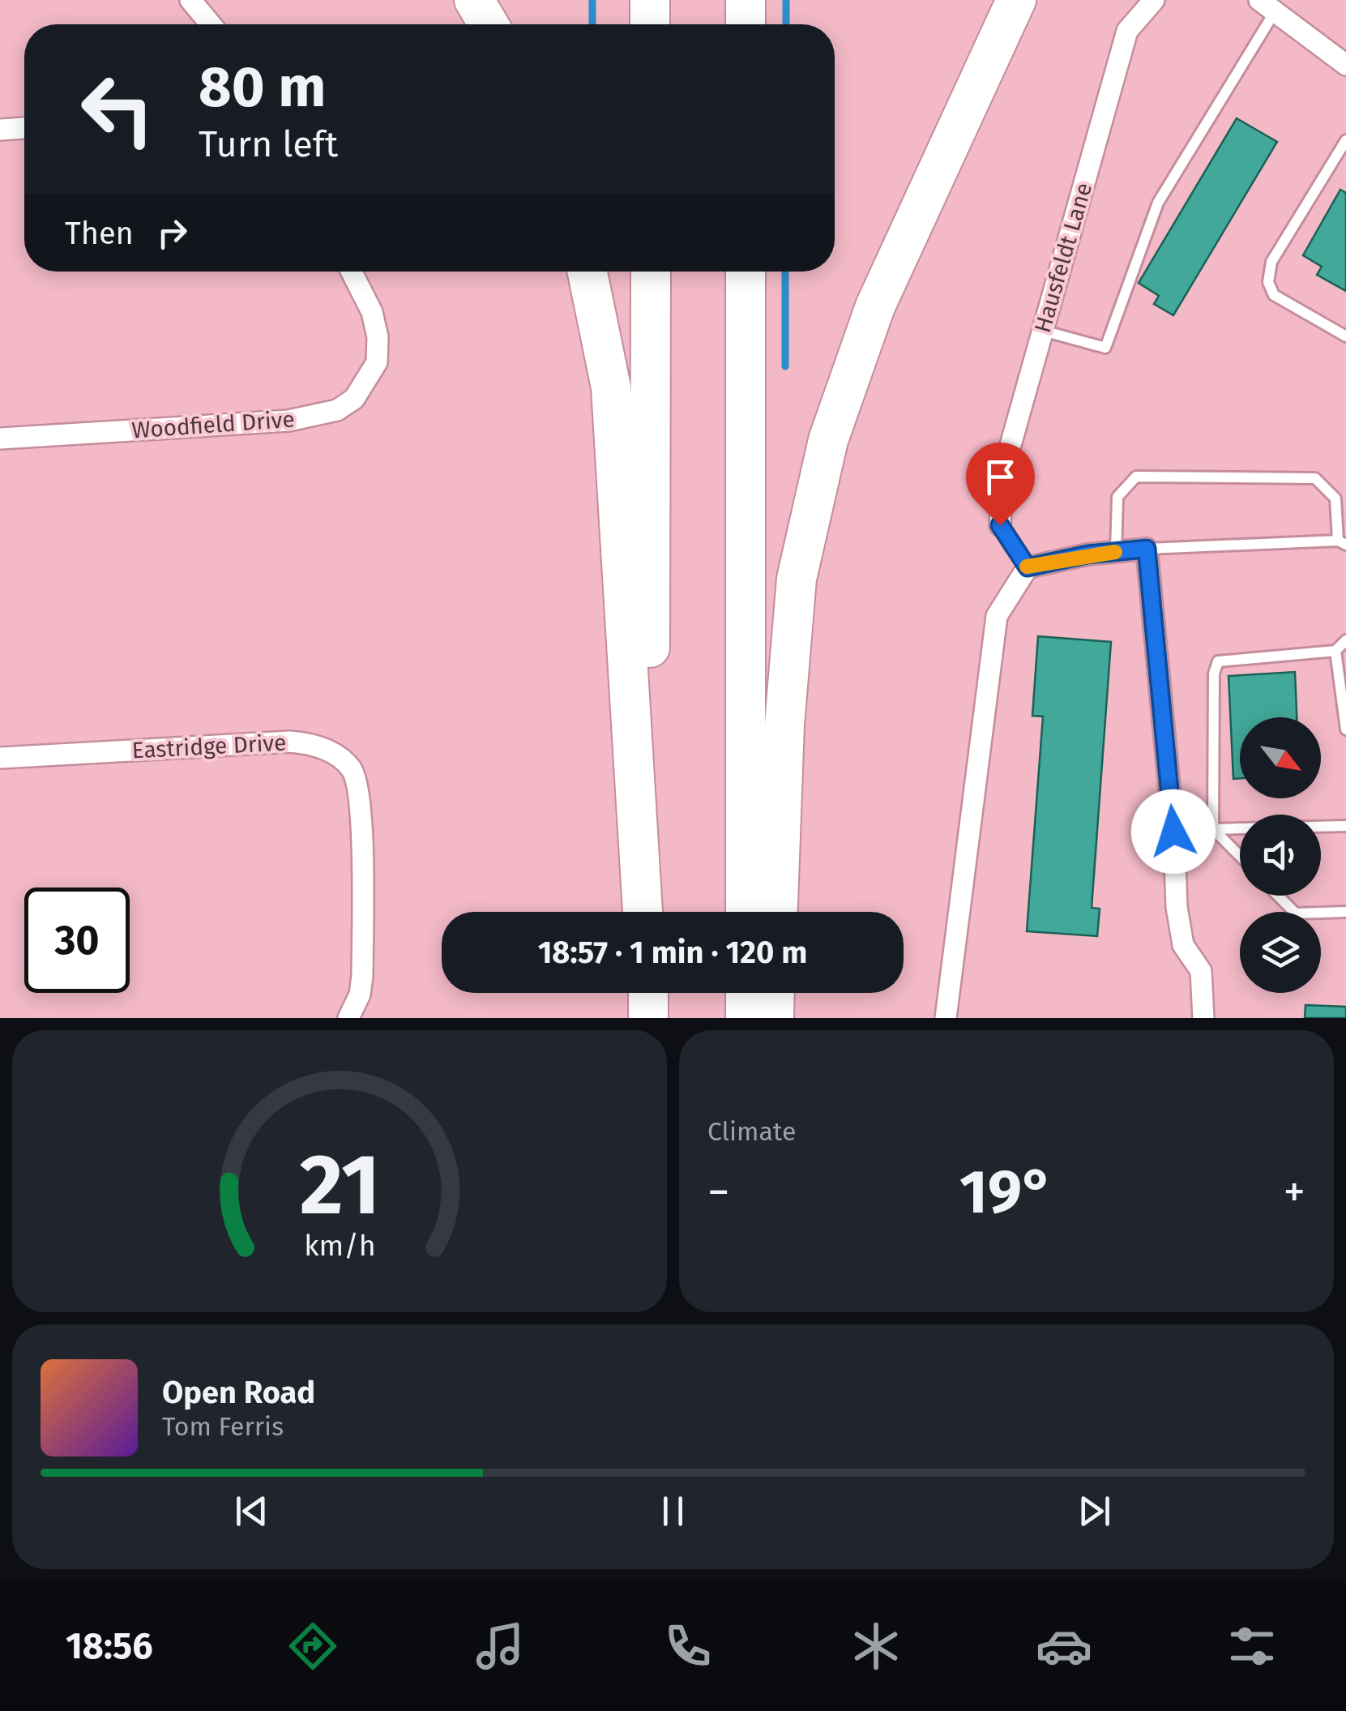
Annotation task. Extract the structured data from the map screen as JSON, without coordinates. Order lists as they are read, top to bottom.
{
  "streets": {
    "street": ["Hausfeldt Lane", "Woodfield Drive", "Eastridge Drive"]
  },
  "north": "bottom right",
  "page": {
    "turn": ["80 m", "Turn left"],
    "then": "Then",
    "limit": "30",
    "trip": "18:57 · 1 min · 120 m",
    "tile": "Climate",
    "heat": ["−", "19°", "+"],
    "song": ["Open Road", "Tom Ferris"],
    "tabs": "18:56",
    "gauge": ["21", "km/h"]
  }
}
